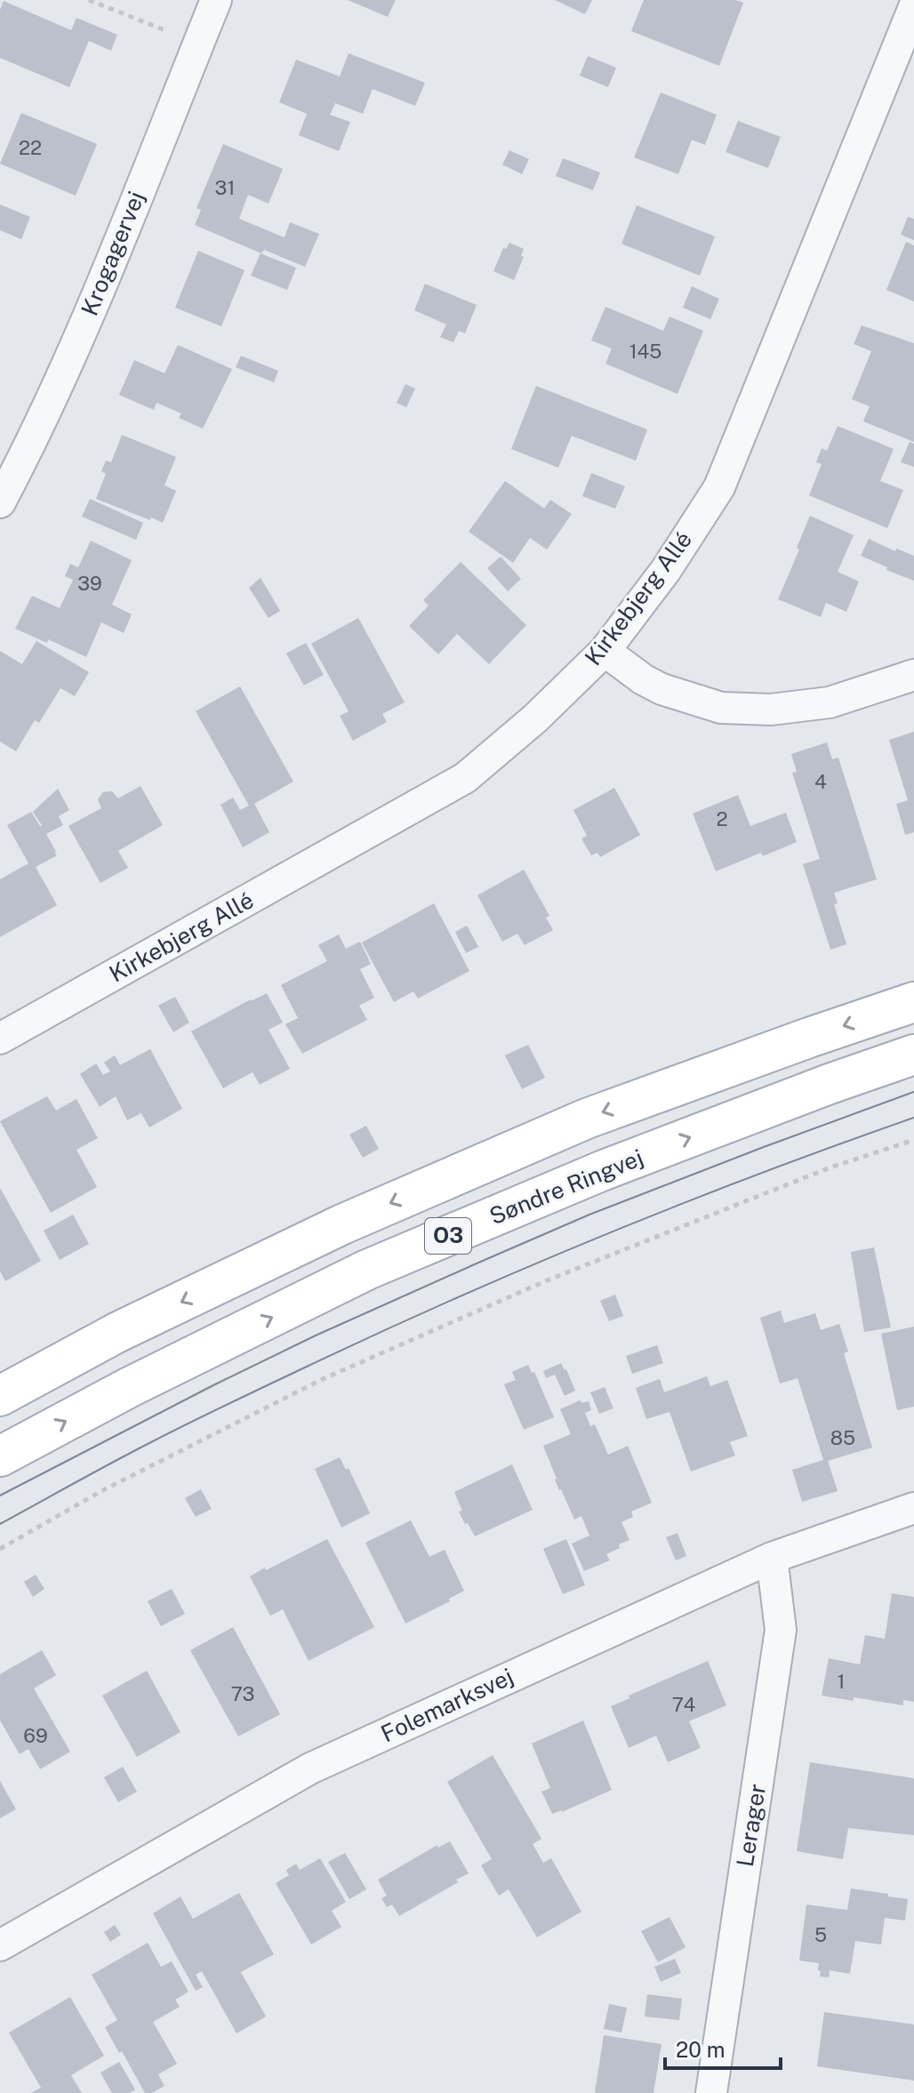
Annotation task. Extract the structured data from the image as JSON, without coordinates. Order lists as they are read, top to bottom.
{
  "streets": {
    "main road": ["Søndre Ringvej", "O3"],
    "street": [
      "Krogagervej",
      "Kirkebjerg Allé",
      "Folemarksvej",
      "Lerager"
    ]
  },
  "crossings": [
    ["Folemarksvej", "Lerager"]
  ],
  "house_numbers": [
    "22",
    "31",
    "145",
    "39",
    "4",
    "2",
    "85",
    "1",
    "73",
    "74",
    "69",
    "5"
  ],
  "scale_bar": "20 m"
}
